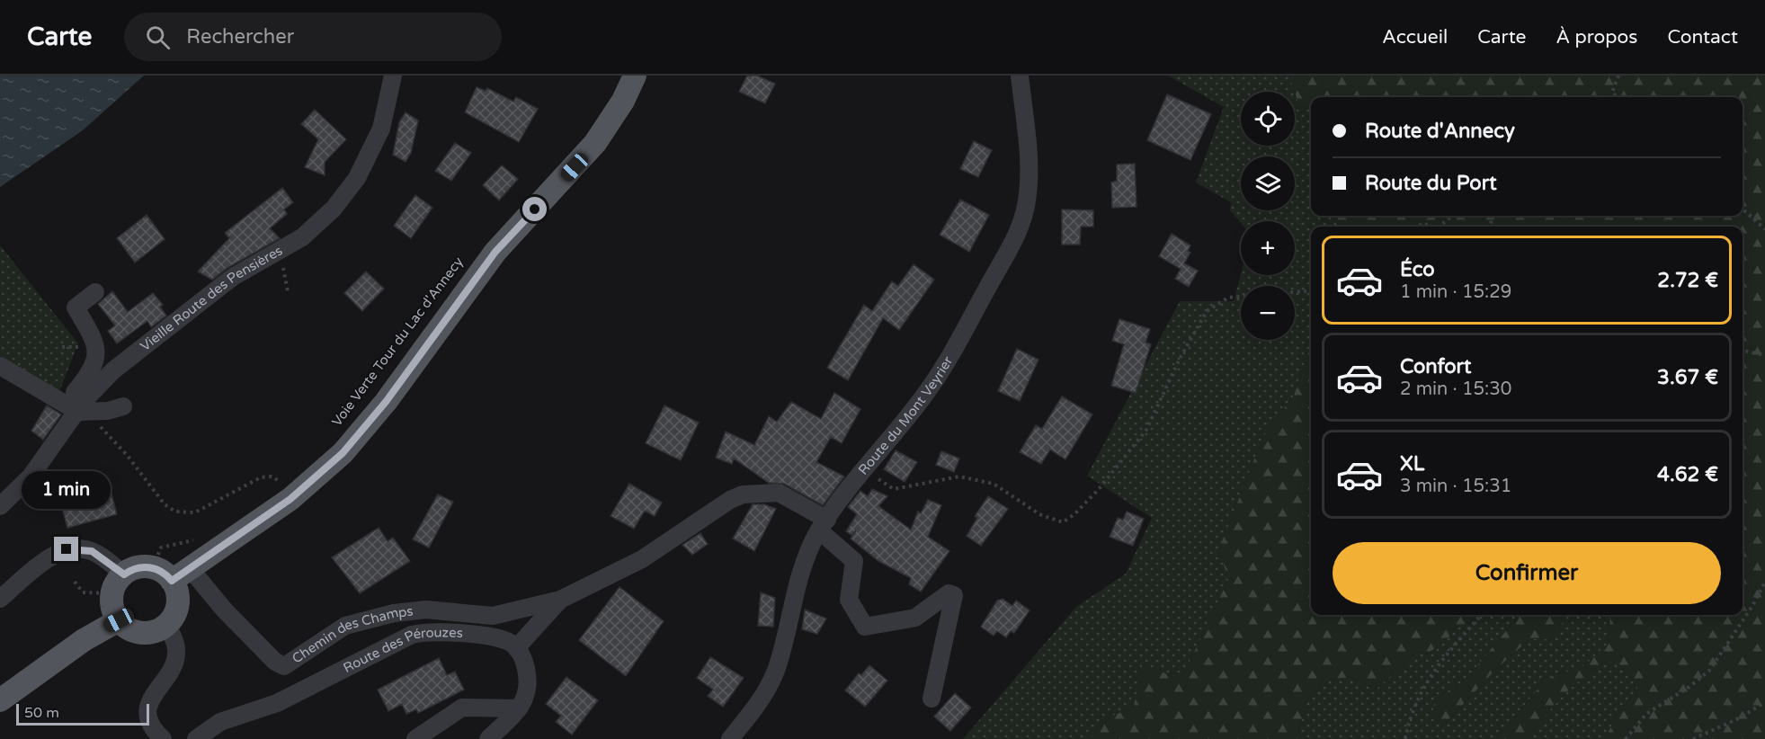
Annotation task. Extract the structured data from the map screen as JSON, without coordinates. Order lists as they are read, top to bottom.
{
  "streets": {
    "street": [
      "Vieille Route des Pensières",
      "Route du Mont Veyrier",
      "Chemin des Champs",
      "Route des Pérouzes"
    ]
  },
  "crossings": [
    ["Route du Mont Veyrier", "Chemin des Champs"],
    ["Chemin des Champs", "Route des Pérouzes"]
  ],
  "scale_bar": "50 m",
  "page": {
    "header": "Carte",
    "search": "Rechercher",
    "nav": [
      "Accueil",
      "Carte",
      "À propos",
      "Contact"
    ],
    "map_buttons": ["+", "−"],
    "banner": ["Route d'Annecy", "Route du Port"],
    "list": [
      {
        "name": "Éco",
        "note": "1 min · 15:29",
        "value": "2.72 €"
      },
      {
        "name": "Confort",
        "note": "2 min · 15:30",
        "value": "3.67 €"
      },
      {
        "name": "XL",
        "note": "3 min · 15:31",
        "value": "4.62 €"
      }
    ],
    "bubble": "1 min",
    "buttons": "Confirmer",
    "scale": "50 m"
  }
}
